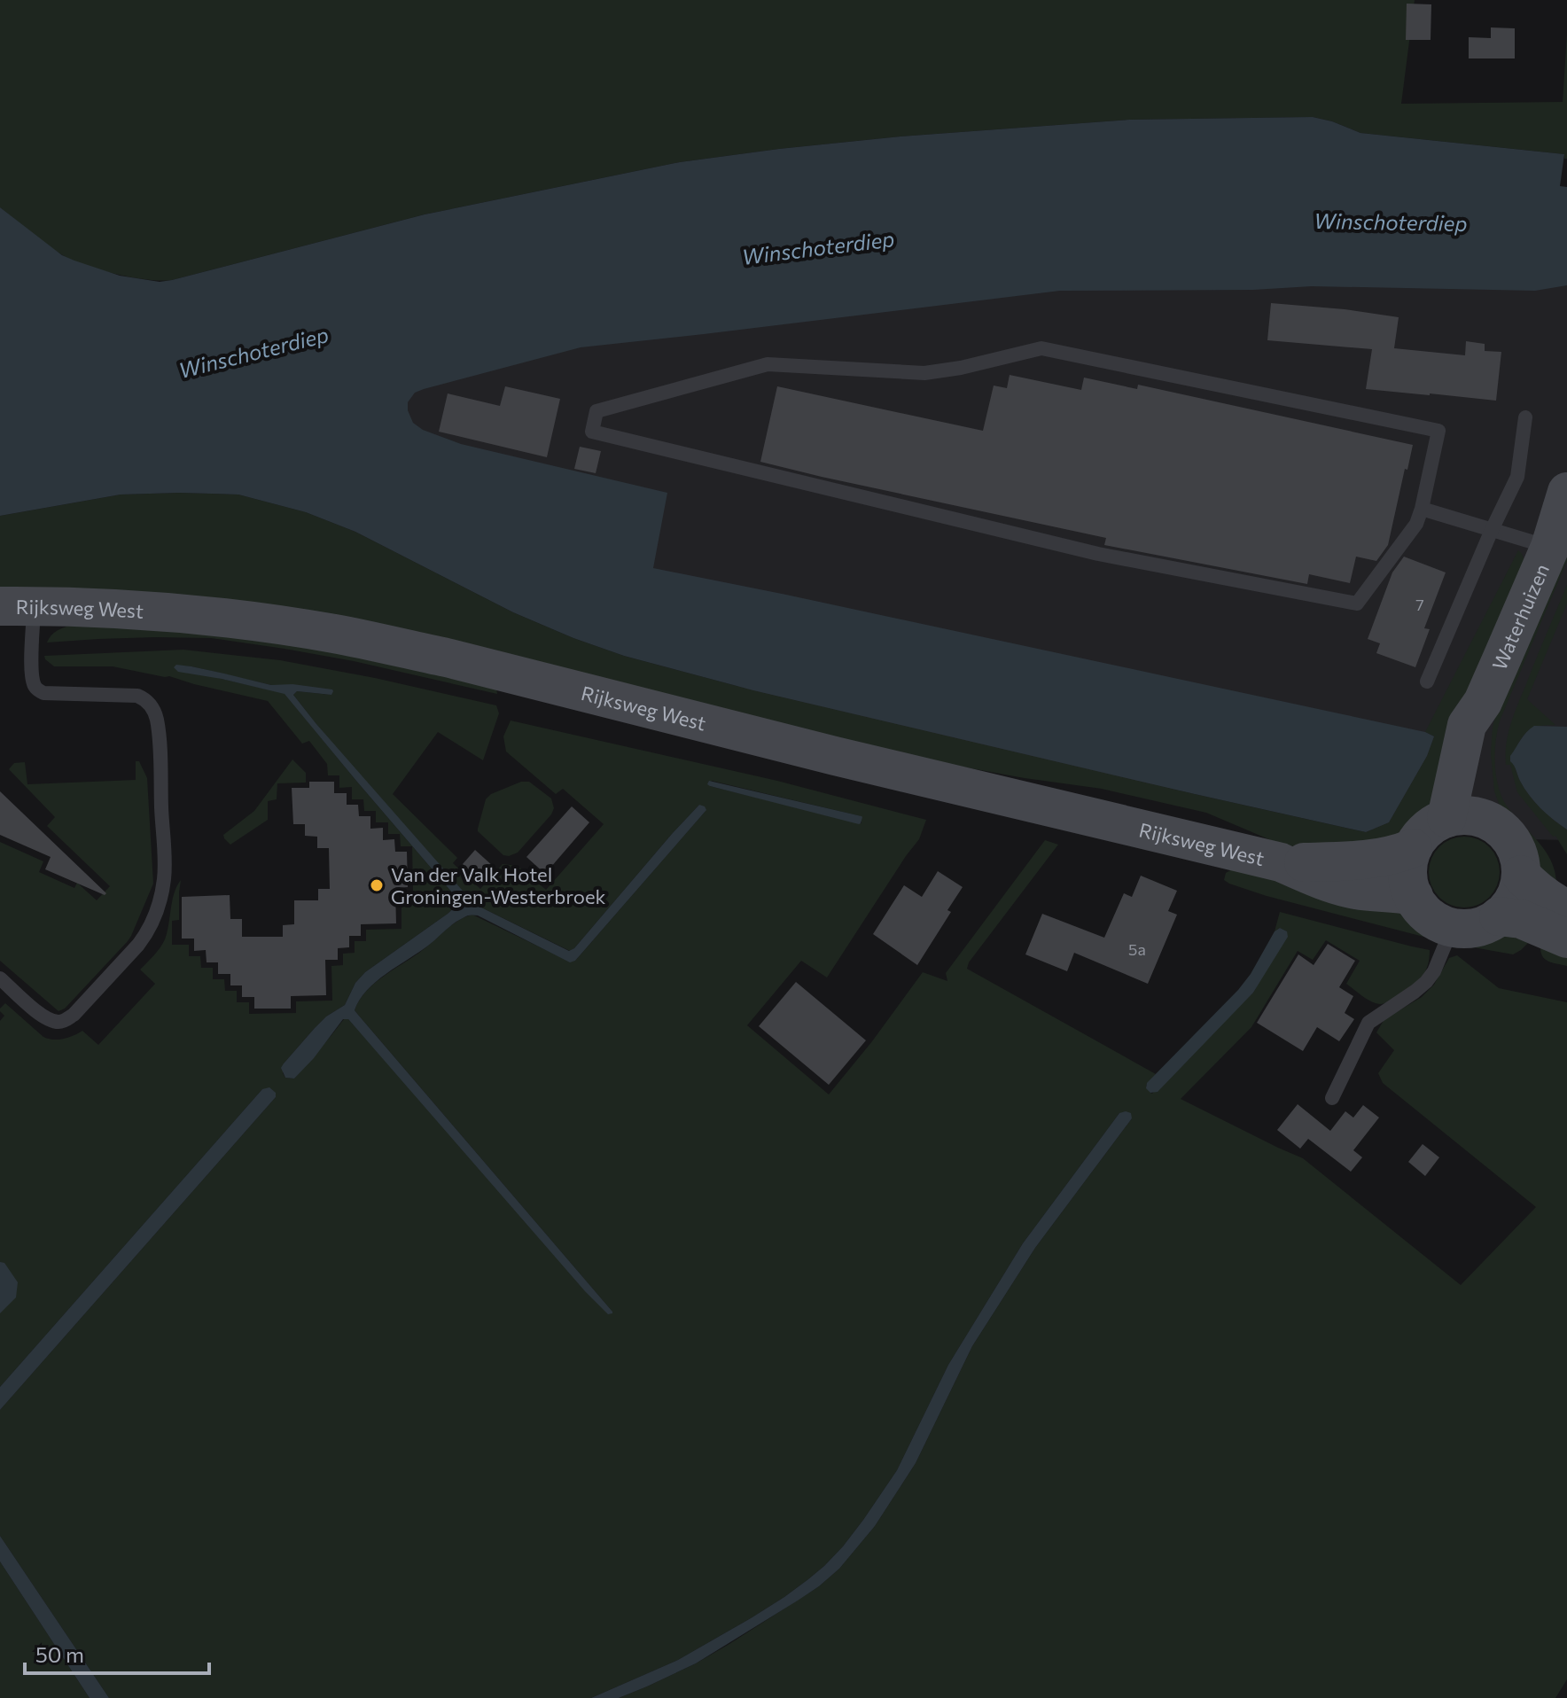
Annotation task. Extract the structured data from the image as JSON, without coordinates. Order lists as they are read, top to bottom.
{
  "streets": {
    "main road": ["Rijksweg West", "Waterhuizen"]
  },
  "crossings": [
    ["Rijksweg West", "Waterhuizen"]
  ],
  "water": ["Winschoterdiep"],
  "places": ["Van der Valk Hotel Groningen-Westerbroek"],
  "house_numbers": ["7", "5a"],
  "scale_bar": "50 m"
}
